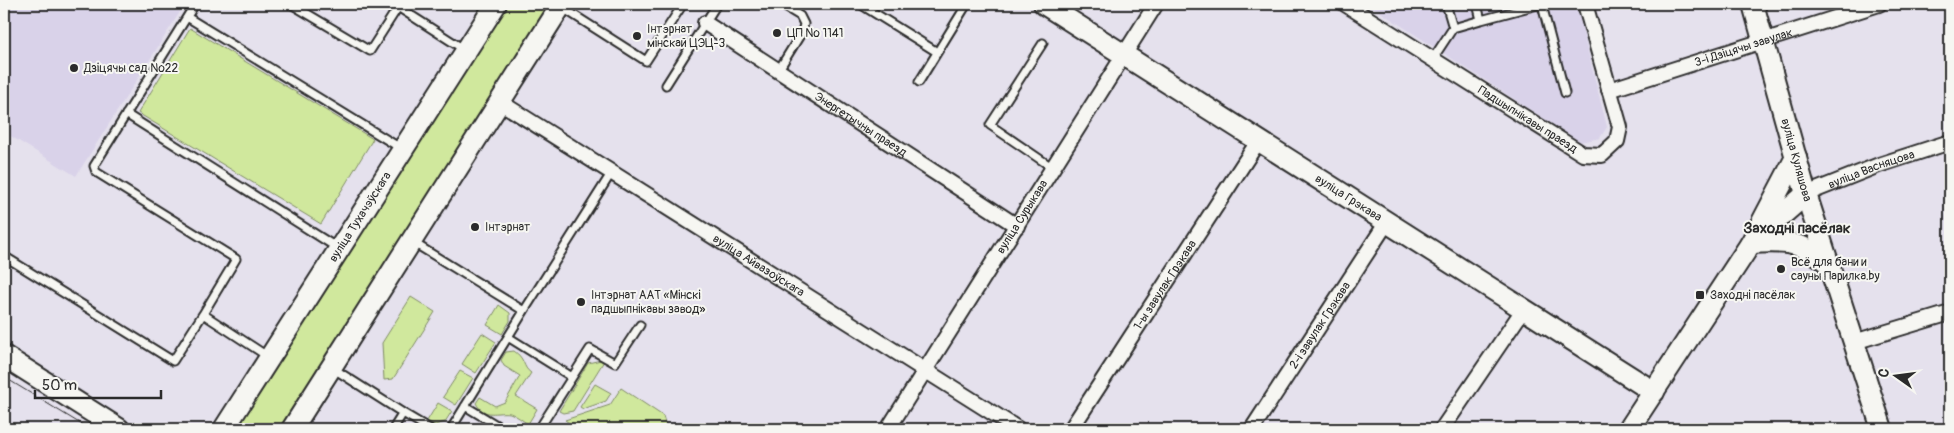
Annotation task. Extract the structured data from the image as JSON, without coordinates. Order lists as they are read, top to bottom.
{
  "streets": {
    "street": [
      "3-і Дзіцячы завулак",
      "Падшыпнікавы праезд",
      "Энергетычны праезд",
      "вуліца Куляшова",
      "вуліца Васняцова",
      "вуліца Грэкава",
      "вуліца Тухачэўскага",
      "вуліца Сурыкава",
      "вуліца Айвазоўскага",
      "1-ы завулак Грэкава",
      "2-і завулак Грэкава"
    ]
  },
  "crossings": [
    ["3-і Дзіцячы завулак", "Падшыпнікавы праезд"],
    ["3-і Дзіцячы завулак", "вуліца Куляшова"],
    ["Энергетычны праезд", "вуліца Сурыкава"],
    ["вуліца Куляшова", "вуліца Васняцова"],
    ["вуліца Васняцова", "вуліца Грэкава"],
    ["вуліца Грэкава", "вуліца Сурыкава"],
    ["вуліца Грэкава", "1-ы завулак Грэкава"],
    ["вуліца Грэкава", "2-і завулак Грэкава"],
    ["вуліца Сурыкава", "вуліца Айвазоўскага"]
  ],
  "districts": ["Заходні пасёлак"],
  "places": {
    "other": [
      "ЦП № 1141",
      "Інтэрнат мінскай ЦЭЦ-3",
      "Дзіцячы сад №22",
      "Інтэрнат",
      "Всё для бани и сауны Парилка.by",
      "Інтэрнат ААТ «Мінскі падшыпнікавы завод»"
    ],
    "transit": ["Заходні пасёлак"]
  },
  "scale_bar": "50 m",
  "north": "left"
}
